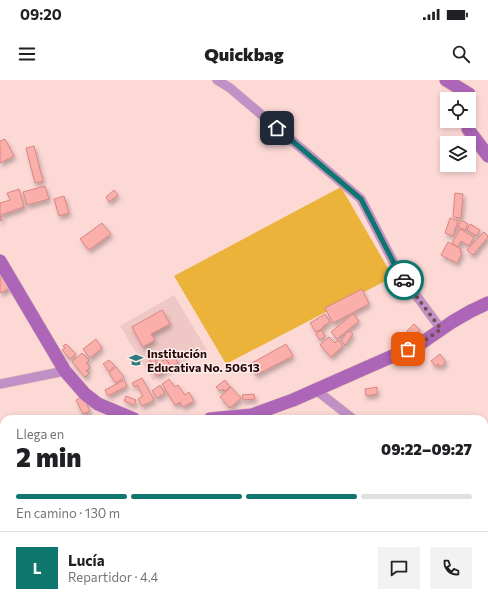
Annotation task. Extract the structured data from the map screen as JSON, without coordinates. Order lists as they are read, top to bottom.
{
  "places": {
    "school or university": ["Institución Educativa No. 50613"]
  },
  "page": {
    "status": "09:20",
    "header": "Quickbag",
    "heading": ["2 min", "Llega en", "09:22–09:27"],
    "panel": ["Lucía", "Repartidor · 4.4"],
    "bar": "En camino · 130 m",
    "round": "L"
  }
}
